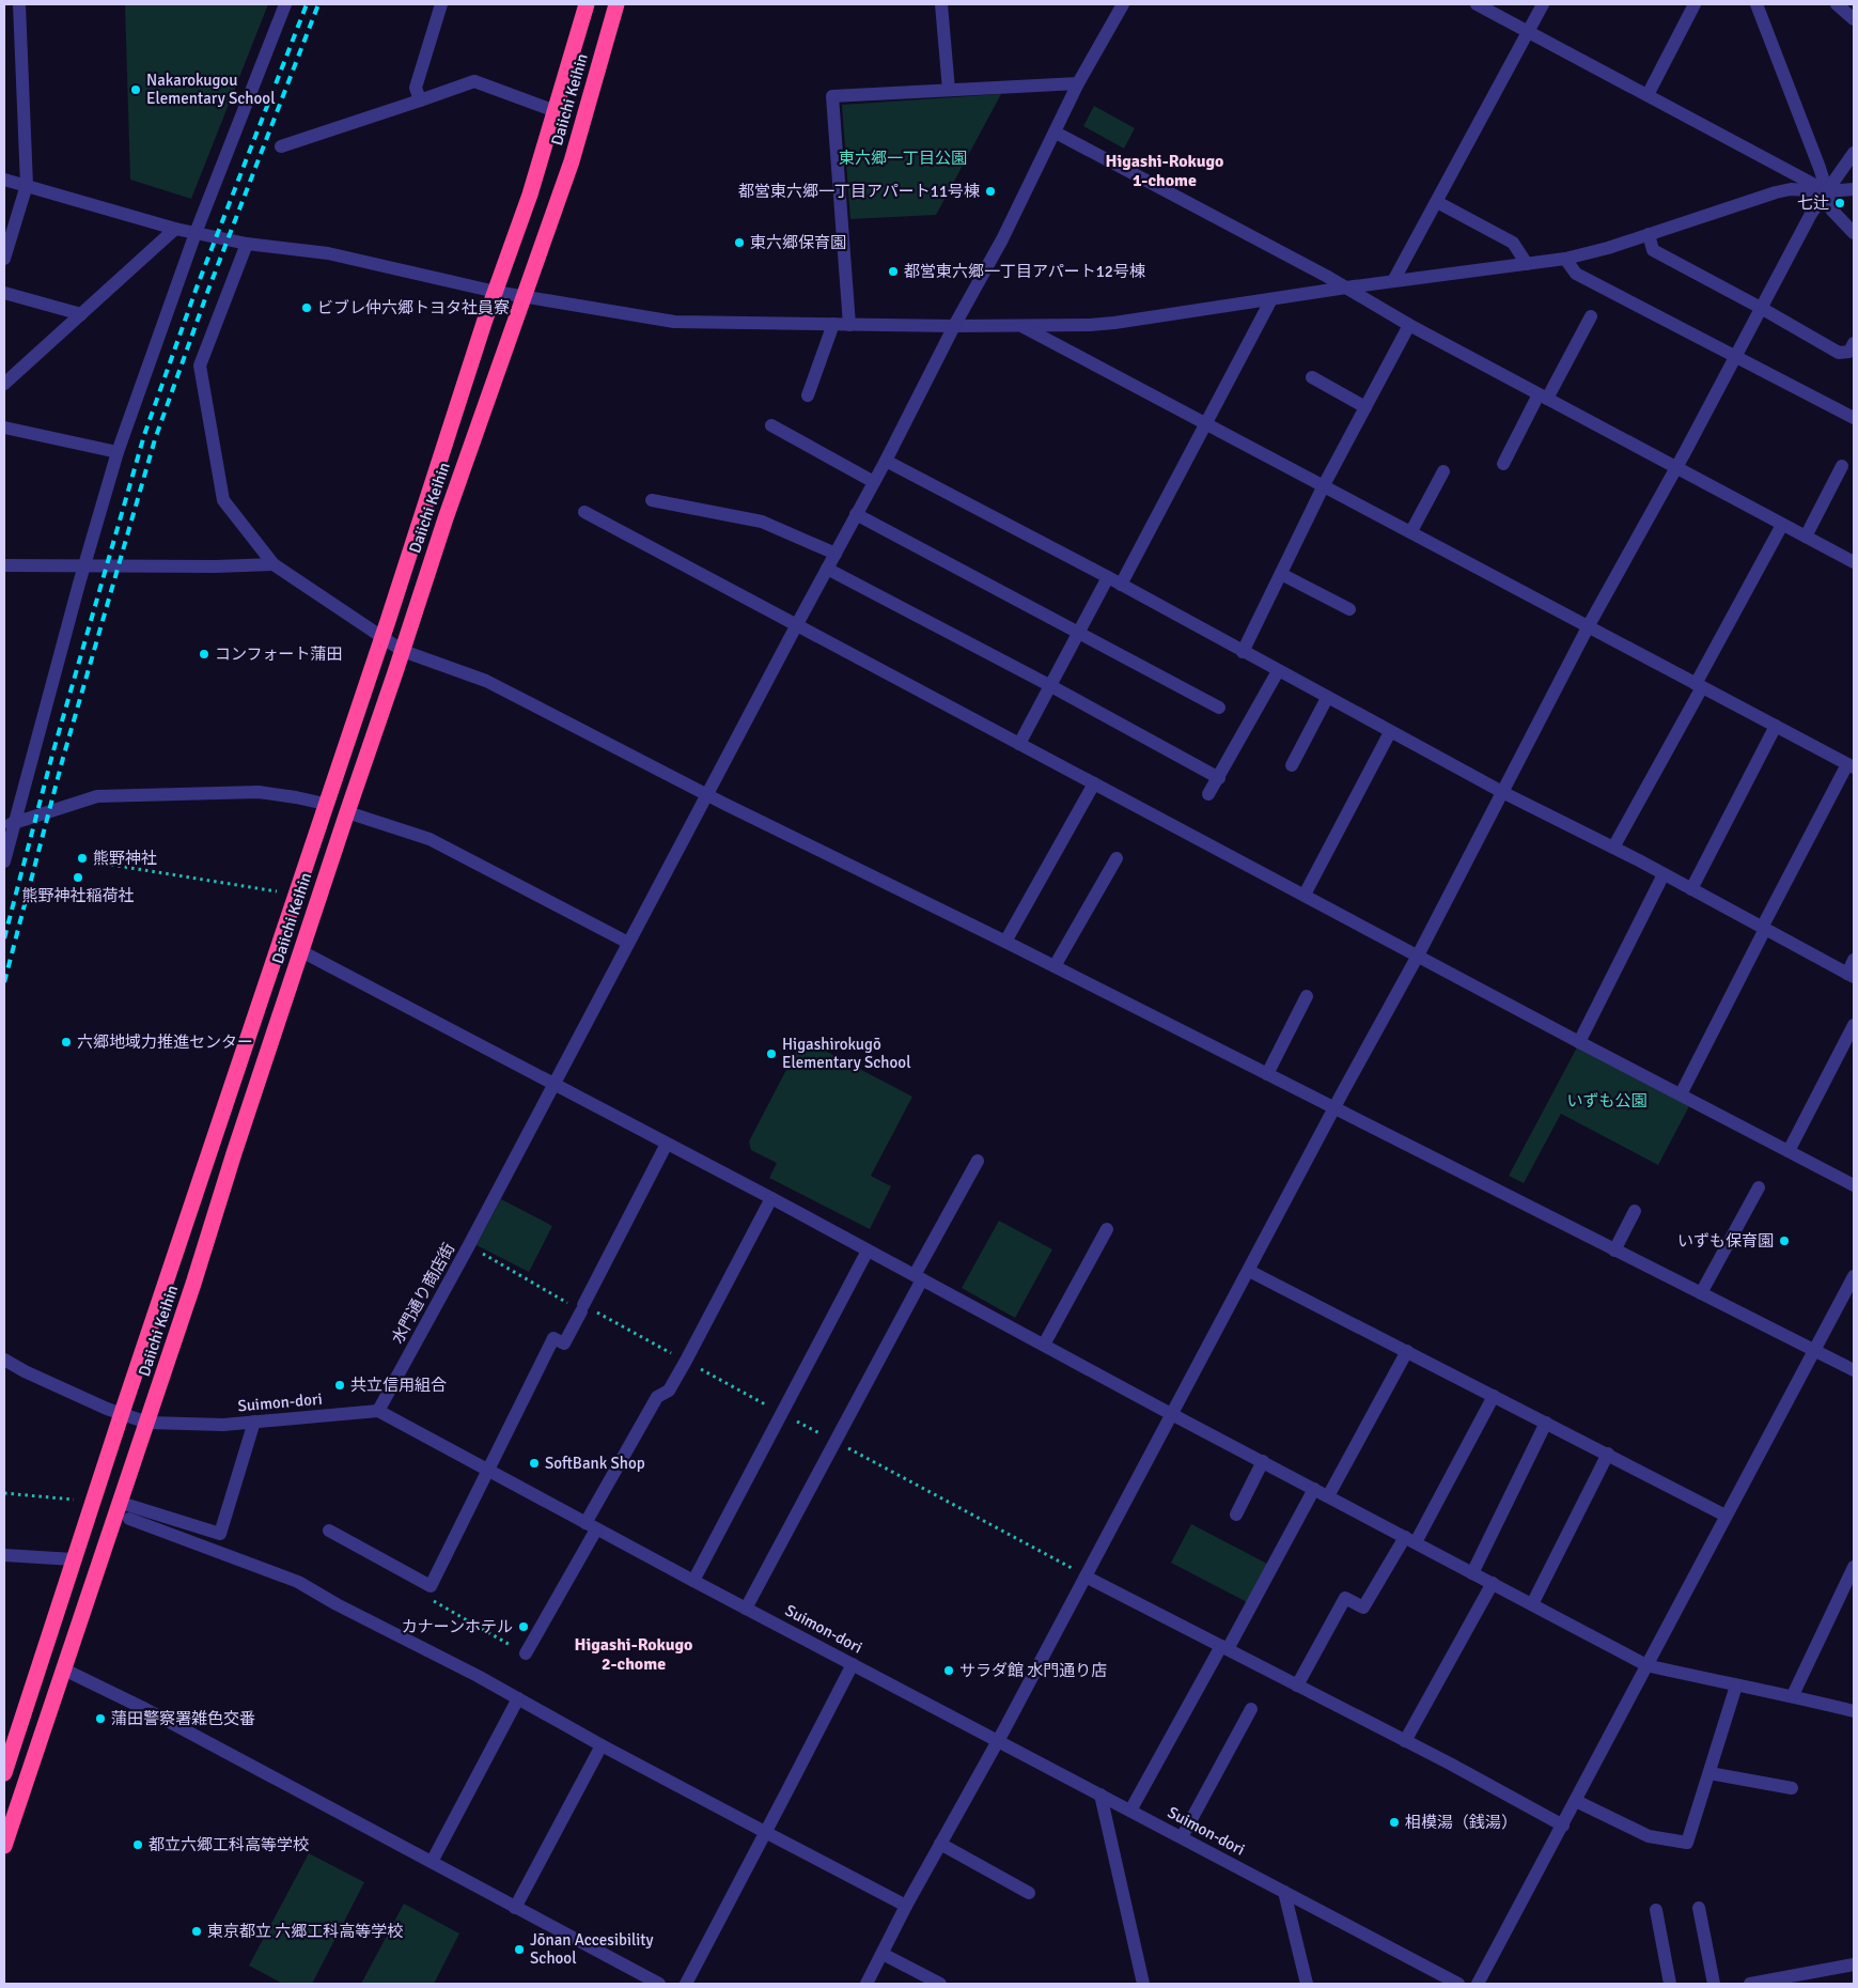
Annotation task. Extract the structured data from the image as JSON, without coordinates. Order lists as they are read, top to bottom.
{
  "streets": {
    "highway": ["Daiichi Keihin"],
    "street": ["水門通り商店街", "Suimon-dori"]
  },
  "crossings": [
    ["Daiichi Keihin", "Suimon-dori"],
    ["水門通り商店街", "Suimon-dori"]
  ],
  "districts": ["Higashi-Rokugo 1-chome", "Higashi-Rokugo 2-chome"],
  "parks": ["東六郷一丁目公園", "いずも公園"],
  "places": [
    "Nakarokugou Elementary School",
    "都営東六郷一丁目アパート11号棟",
    "七辻",
    "東六郷保育園",
    "都営東六郷一丁目アパート12号棟",
    "ビブレ仲六郷トヨタ社員寮",
    "コンフォート蒲田",
    "熊野神社",
    "熊野神社稲荷社",
    "六郷地域力推進センター",
    "Higashirokugō Elementary School",
    "いずも保育園",
    "共立信用組合",
    "SoftBank Shop",
    "カナーンホテル",
    "サラダ館 水門通り店",
    "蒲田警察署雑色交番",
    "相模湯（銭湯）",
    "都立六郷工科高等学校",
    "東京都立 六郷工科高等学校",
    "Jōnan Accesibility School"
  ]
}
